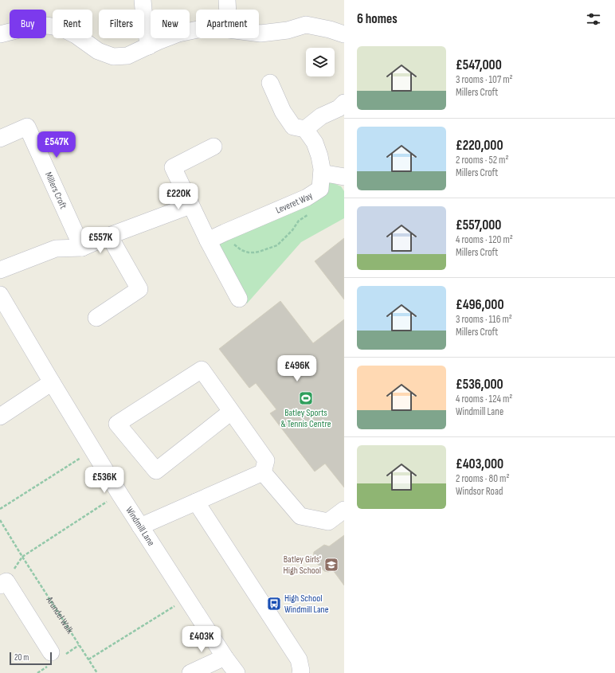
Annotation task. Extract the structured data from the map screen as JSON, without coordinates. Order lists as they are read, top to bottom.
{
  "streets": {
    "street": ["Millers Croft", "Leveret Way", "Windmill Lane"],
    "path": ["Arundel Walk"]
  },
  "places": {
    "sports": ["Batley Sports & Tennis Centre"],
    "school or university": ["Batley Girls' High School"],
    "bus stop": ["High School Windmill Lane"]
  },
  "scale_bar": "20 m",
  "page": {
    "heading": "6 homes",
    "chip": [
      "Buy",
      "Rent",
      "Filters",
      "New",
      "Apartment"
    ],
    "list": [
      {
        "name": "£547,000",
        "note": "3 rooms · 107 m² · Millers Croft"
      },
      {
        "name": "£220,000",
        "note": "2 rooms · 52 m² · Millers Croft"
      },
      {
        "name": "£557,000",
        "note": "4 rooms · 120 m² · Millers Croft"
      },
      {
        "name": "£496,000",
        "note": "3 rooms · 116 m² · Millers Croft"
      },
      {
        "name": "£536,000",
        "note": "4 rooms · 124 m² · Windmill Lane"
      },
      {
        "name": "£403,000",
        "note": "2 rooms · 80 m² · Windsor Road"
      }
    ],
    "price": [
      "£547K",
      "£220K",
      "£557K",
      "£496K",
      "£536K",
      "£403K"
    ],
    "scale": "20 m"
  }
}
